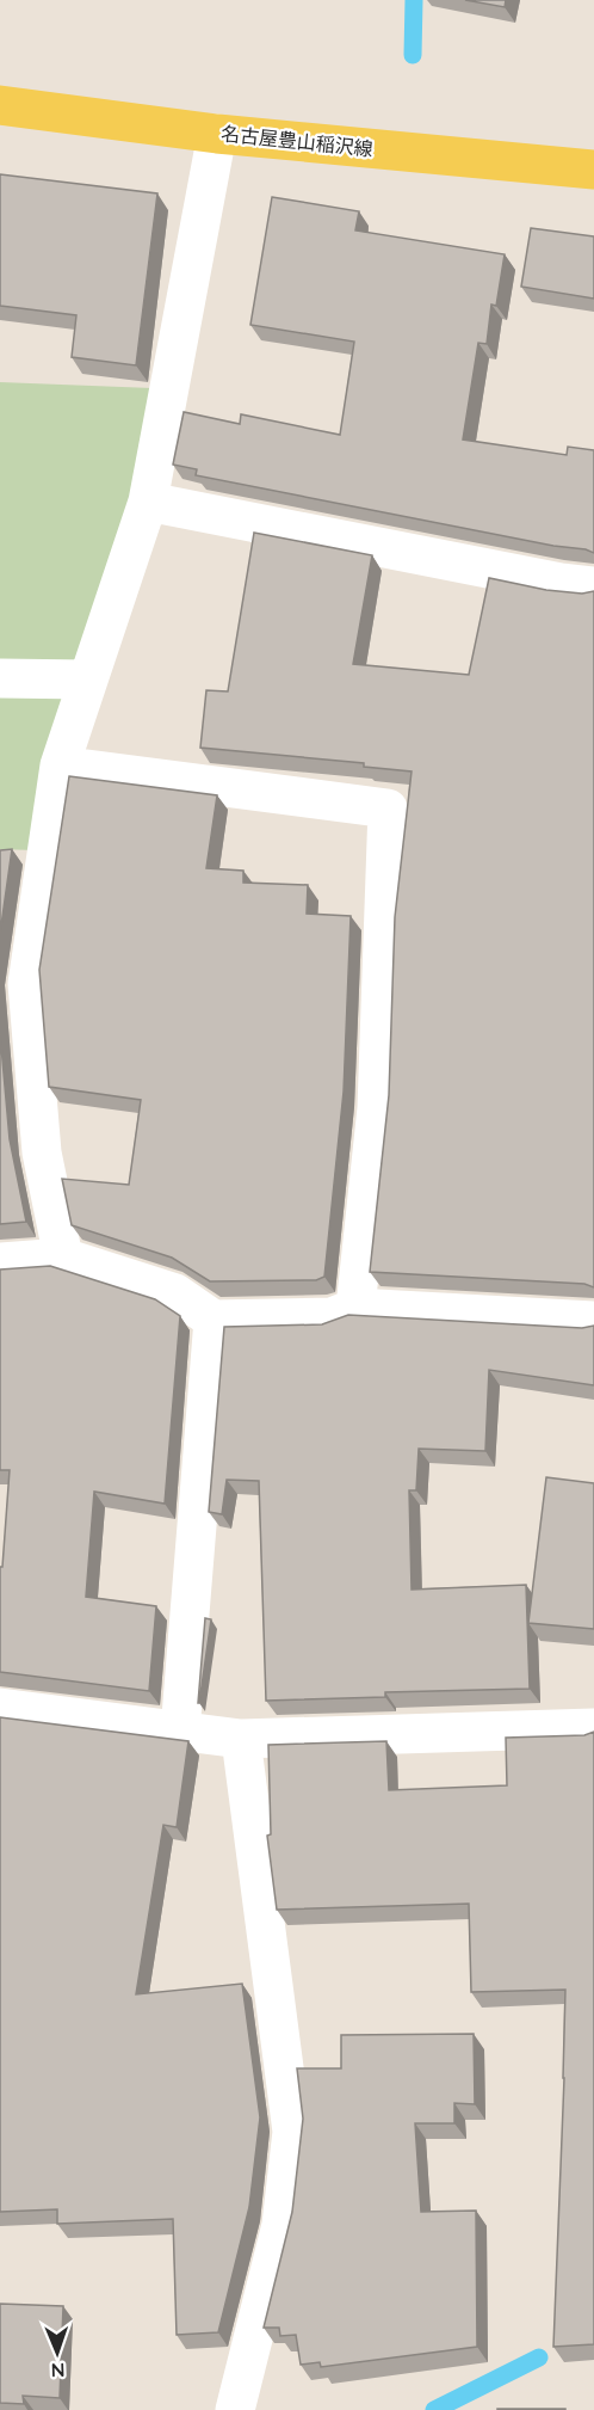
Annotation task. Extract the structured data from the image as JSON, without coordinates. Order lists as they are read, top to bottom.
{
  "streets": {
    "main road": ["名古屋豊山稲沢線"]
  },
  "north": "bottom"
}
